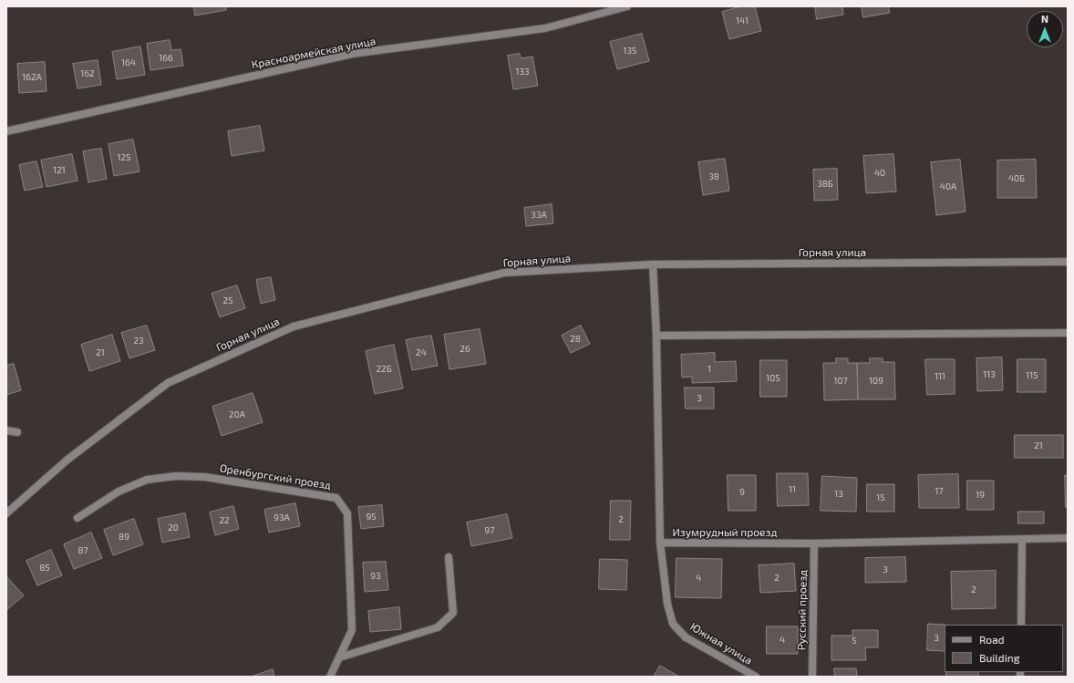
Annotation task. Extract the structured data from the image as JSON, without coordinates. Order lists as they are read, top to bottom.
{
  "streets": {
    "street": [
      "Красноармейская улица",
      "Горная улица",
      "Оренбургский проезд",
      "Изумрудный проезд",
      "Русский проезд",
      "Южная улица"
    ]
  },
  "crossings": [
    ["Горная улица", "Изумрудный проезд"],
    ["Изумрудный проезд", "Русский проезд"],
    ["Изумрудный проезд", "Южная улица"]
  ],
  "house_numbers": [
    "141",
    "135",
    "166",
    "164",
    "133",
    "162",
    "162А",
    "125",
    "121",
    "40",
    "38",
    "40Б",
    "38Б",
    "40А",
    "33А",
    "25",
    "28",
    "23",
    "26",
    "21",
    "24",
    "22Б",
    "1",
    "113",
    "115",
    "111",
    "105",
    "107",
    "109",
    "3",
    "20А",
    "21",
    "11",
    "17",
    "9",
    "13",
    "19",
    "15",
    "95",
    "93А",
    "2",
    "22",
    "20",
    "97",
    "89",
    "87",
    "85",
    "3",
    "93",
    "4",
    "2",
    "2",
    "3",
    "4",
    "5"
  ],
  "legend": ["Road", "Building"],
  "north": "top"
}
